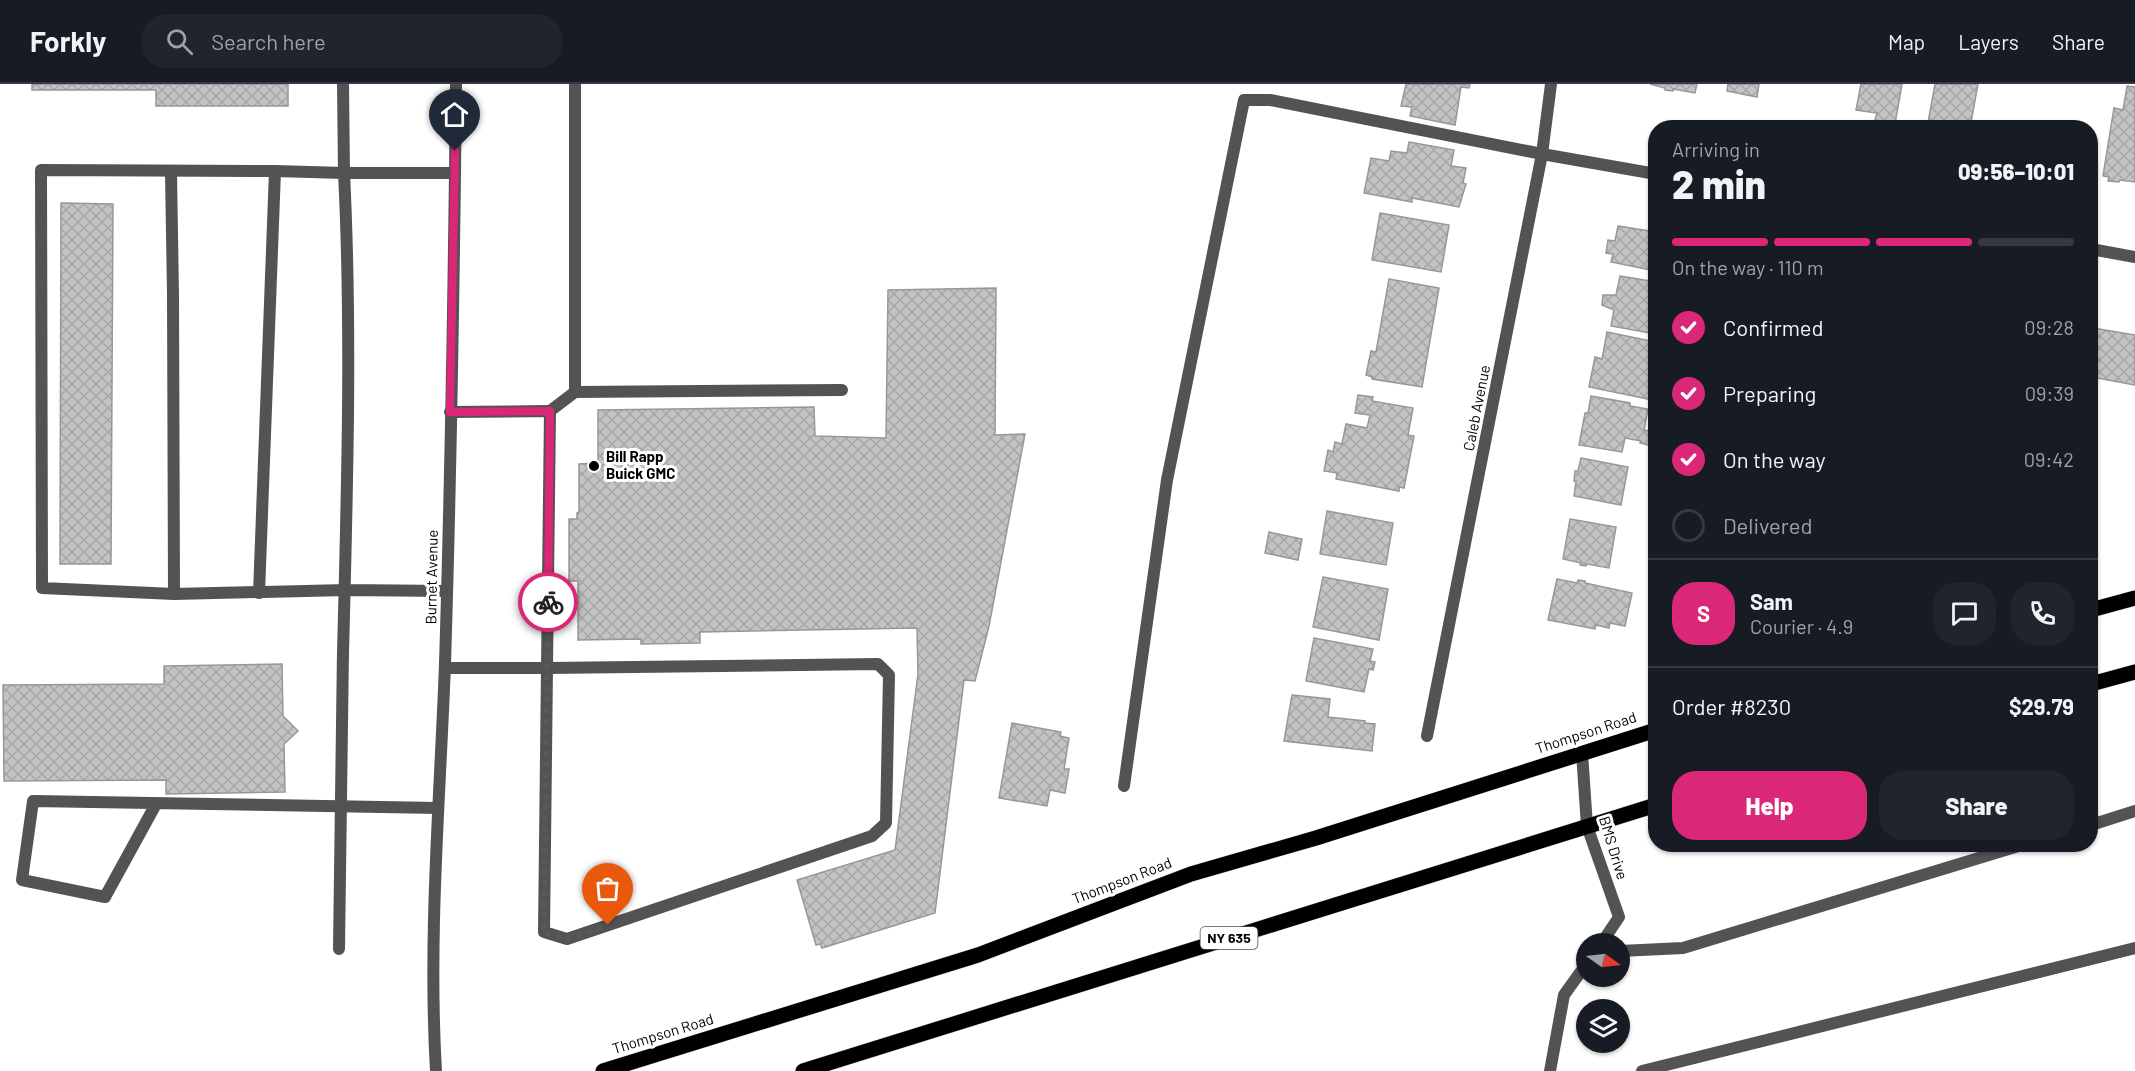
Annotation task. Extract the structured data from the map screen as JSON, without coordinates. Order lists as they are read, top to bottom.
{
  "streets": {
    "main road": ["Thompson Road", "NY 635"],
    "street": ["Caleb Avenue", "Burnet Avenue", "BMS Drive"]
  },
  "crossings": [
    ["Thompson Road", "BMS Drive"],
    ["BMS Drive", "NY 635"]
  ],
  "places": ["Bill Rapp Buick GMC"],
  "north": "right",
  "page": {
    "header": "Forkly",
    "search": "Search here",
    "nav": ["Map", "Layers", "Share"],
    "heading": ["2 min", "Arriving in", "09:56–10:01"],
    "panel": [
      "Sam",
      "Courier · 4.9",
      "Order #8230",
      "$29.79"
    ],
    "bar": "On the way · 110 m",
    "list": [
      ["Confirmed", "09:28"],
      ["Preparing", "09:39"],
      ["On the way", "09:42"],
      "Delivered"
    ],
    "round": "S",
    "buttons": ["Help", "Share"]
  }
}
